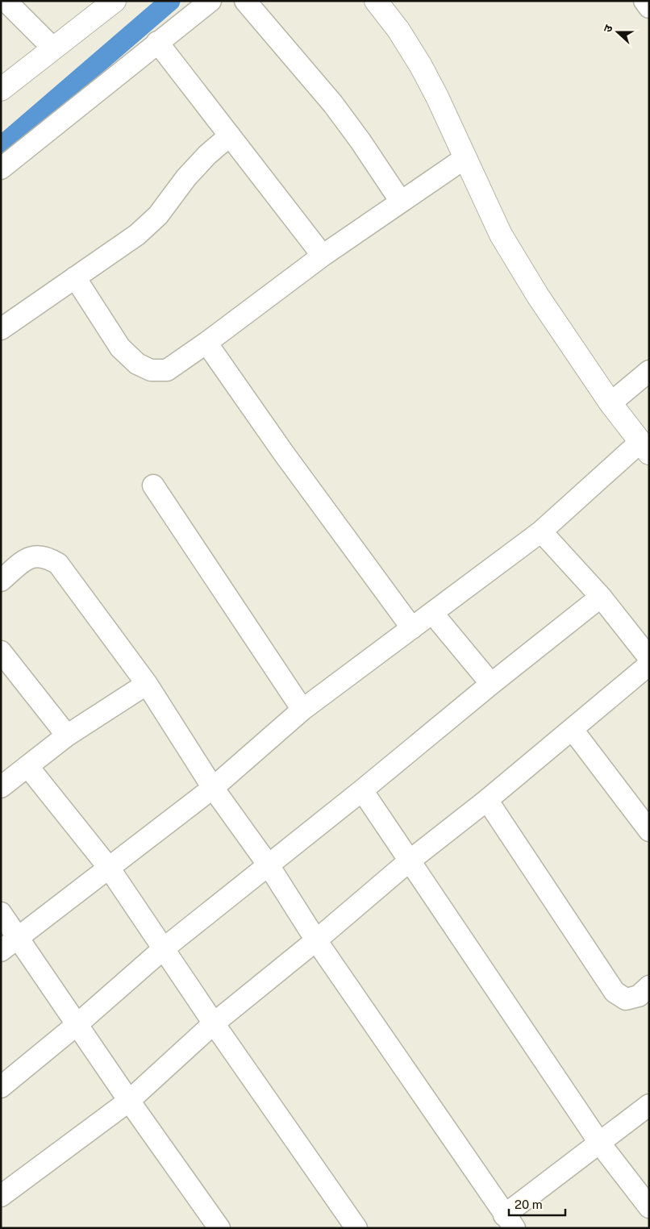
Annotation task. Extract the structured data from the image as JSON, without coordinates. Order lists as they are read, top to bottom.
{
  "scale_bar": "20 m",
  "north": "left"
}
